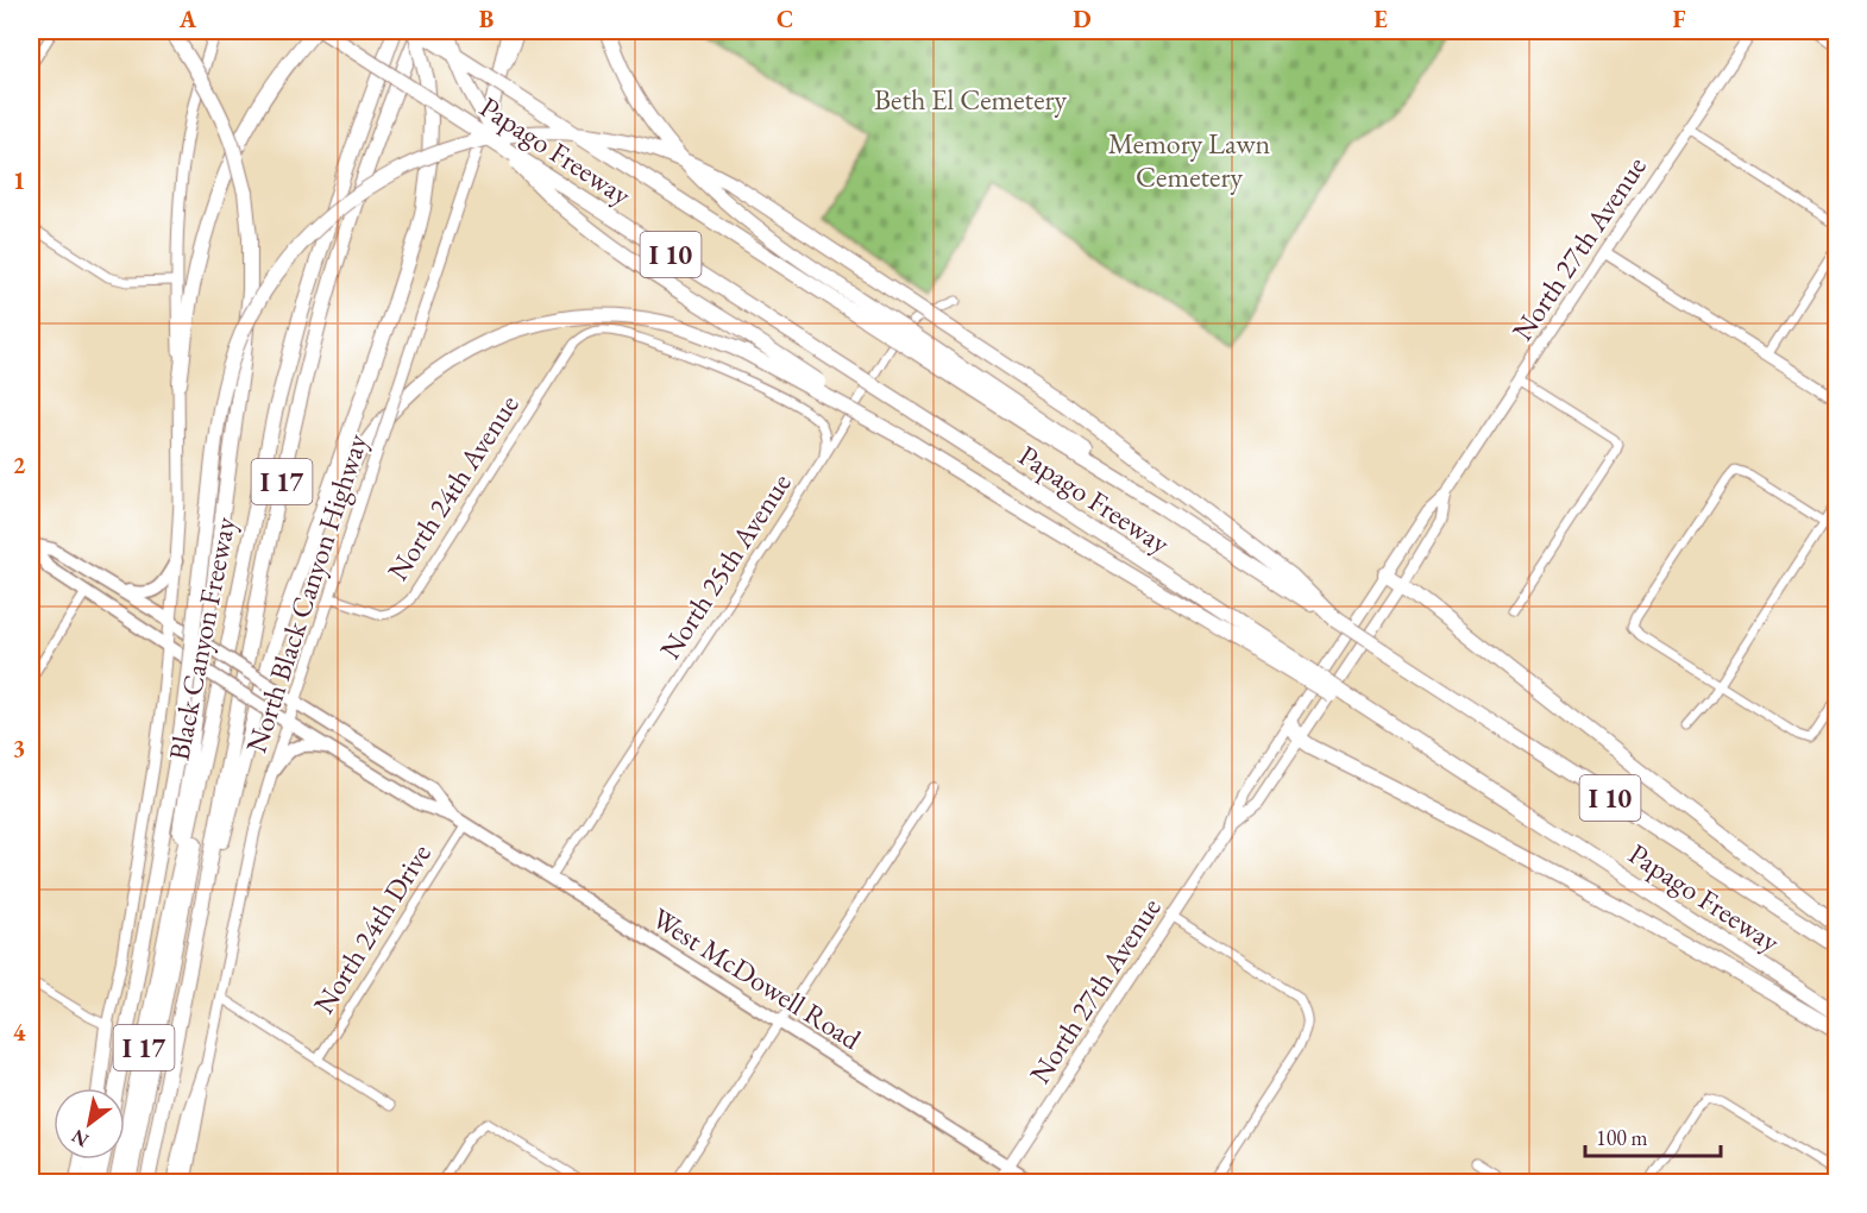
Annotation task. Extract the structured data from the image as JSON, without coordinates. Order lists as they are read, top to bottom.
{
  "streets": {
    "highway": [
      "Papago Freeway",
      "I 10",
      "I 17",
      "Black Canyon Freeway"
    ],
    "main road": ["North 27th Avenue", "North Black Canyon Highway", "West McDowell Road"],
    "street": ["North 24th Avenue", "North 25th Avenue", "North 24th Drive"]
  },
  "crossings": [
    ["Papago Freeway", "Black Canyon Freeway"],
    ["North 27th Avenue", "West McDowell Road"],
    ["North 24th Avenue", "North 25th Avenue"],
    ["North 24th Avenue", "North Black Canyon Highway"],
    ["North 25th Avenue", "West McDowell Road"],
    ["North Black Canyon Highway", "West McDowell Road"],
    ["North 24th Drive", "West McDowell Road"]
  ],
  "parks": ["Beth El Cemetery", "Memory Lawn Cemetery"],
  "scale_bar": "100 m",
  "north": "bottom left",
  "grid": {
    "columns": [
      "A",
      "B",
      "C",
      "D",
      "E",
      "F"
    ],
    "rows": [
      "1",
      "2",
      "3",
      "4"
    ]
  }
}
